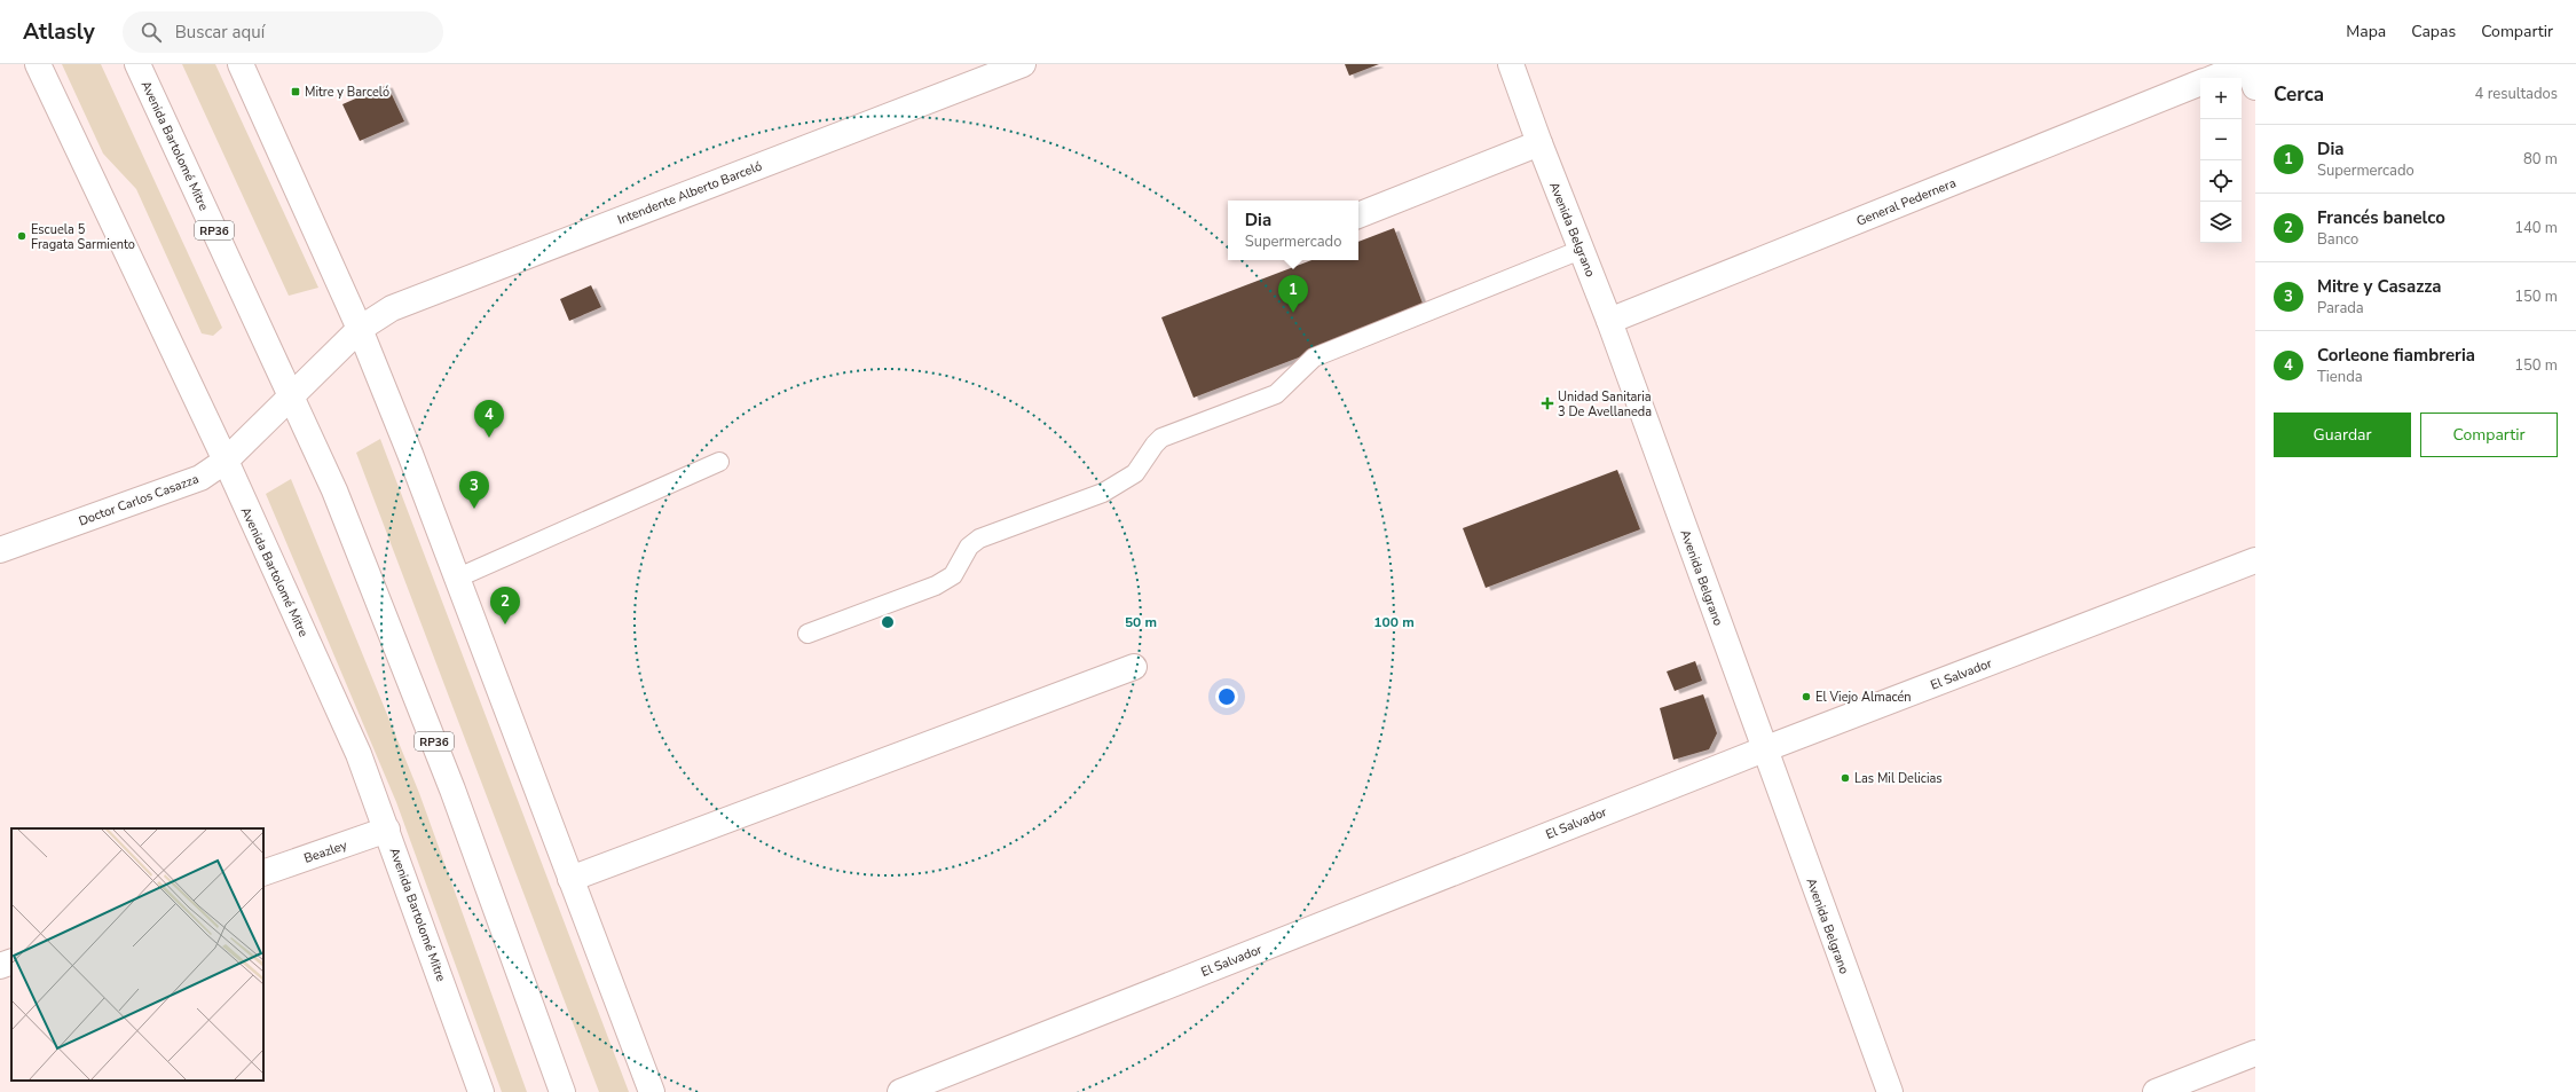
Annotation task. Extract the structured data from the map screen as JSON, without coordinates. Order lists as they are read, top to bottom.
{
  "streets": {
    "street": [
      "Avenida Bartolomé Mitre",
      "Intendente Alberto Barceló",
      "General Pedernera",
      "Avenida Belgrano",
      "RP36",
      "Doctor Carlos Casazza",
      "El Salvador",
      "Beazley"
    ]
  },
  "crossings": [
    ["Avenida Bartolomé Mitre", "Doctor Carlos Casazza"],
    ["Avenida Bartolomé Mitre", "Beazley"],
    ["Intendente Alberto Barceló", "Doctor Carlos Casazza"],
    ["General Pedernera", "Avenida Belgrano"],
    ["Avenida Belgrano", "El Salvador"]
  ],
  "places": {
    "transit": ["Mitre y Barceló"],
    "other": ["Escuela 5 Fragata Sarmiento", "El Viejo Almacén", "Las Mil Delicias"],
    "health": ["Unidad Sanitaria 3 De Avellaneda"]
  },
  "page": {
    "header": "Atlasly",
    "search": "Buscar aquí",
    "nav": ["Mapa", "Capas", "Compartir"],
    "heading": ["Cerca", "4 resultados"],
    "map_buttons": ["+", "−"],
    "list": [
      {
        "mark": "1",
        "name": "Dia",
        "note": "Supermercado",
        "value": "80 m"
      },
      {
        "mark": "2",
        "name": "Francés banelco",
        "note": "Banco",
        "value": "140 m"
      },
      {
        "mark": "3",
        "name": "Mitre y Casazza",
        "note": "Parada",
        "value": "150 m"
      },
      {
        "mark": "4",
        "name": "Corleone fiambreria",
        "note": "Tienda",
        "value": "150 m"
      }
    ],
    "popup": ["Dia", "Supermercado"],
    "pins": [
      "1",
      "4",
      "3",
      "2"
    ],
    "buttons": ["Guardar", "Compartir"]
  },
  "rings": ["50 m", "100 m"]
}
